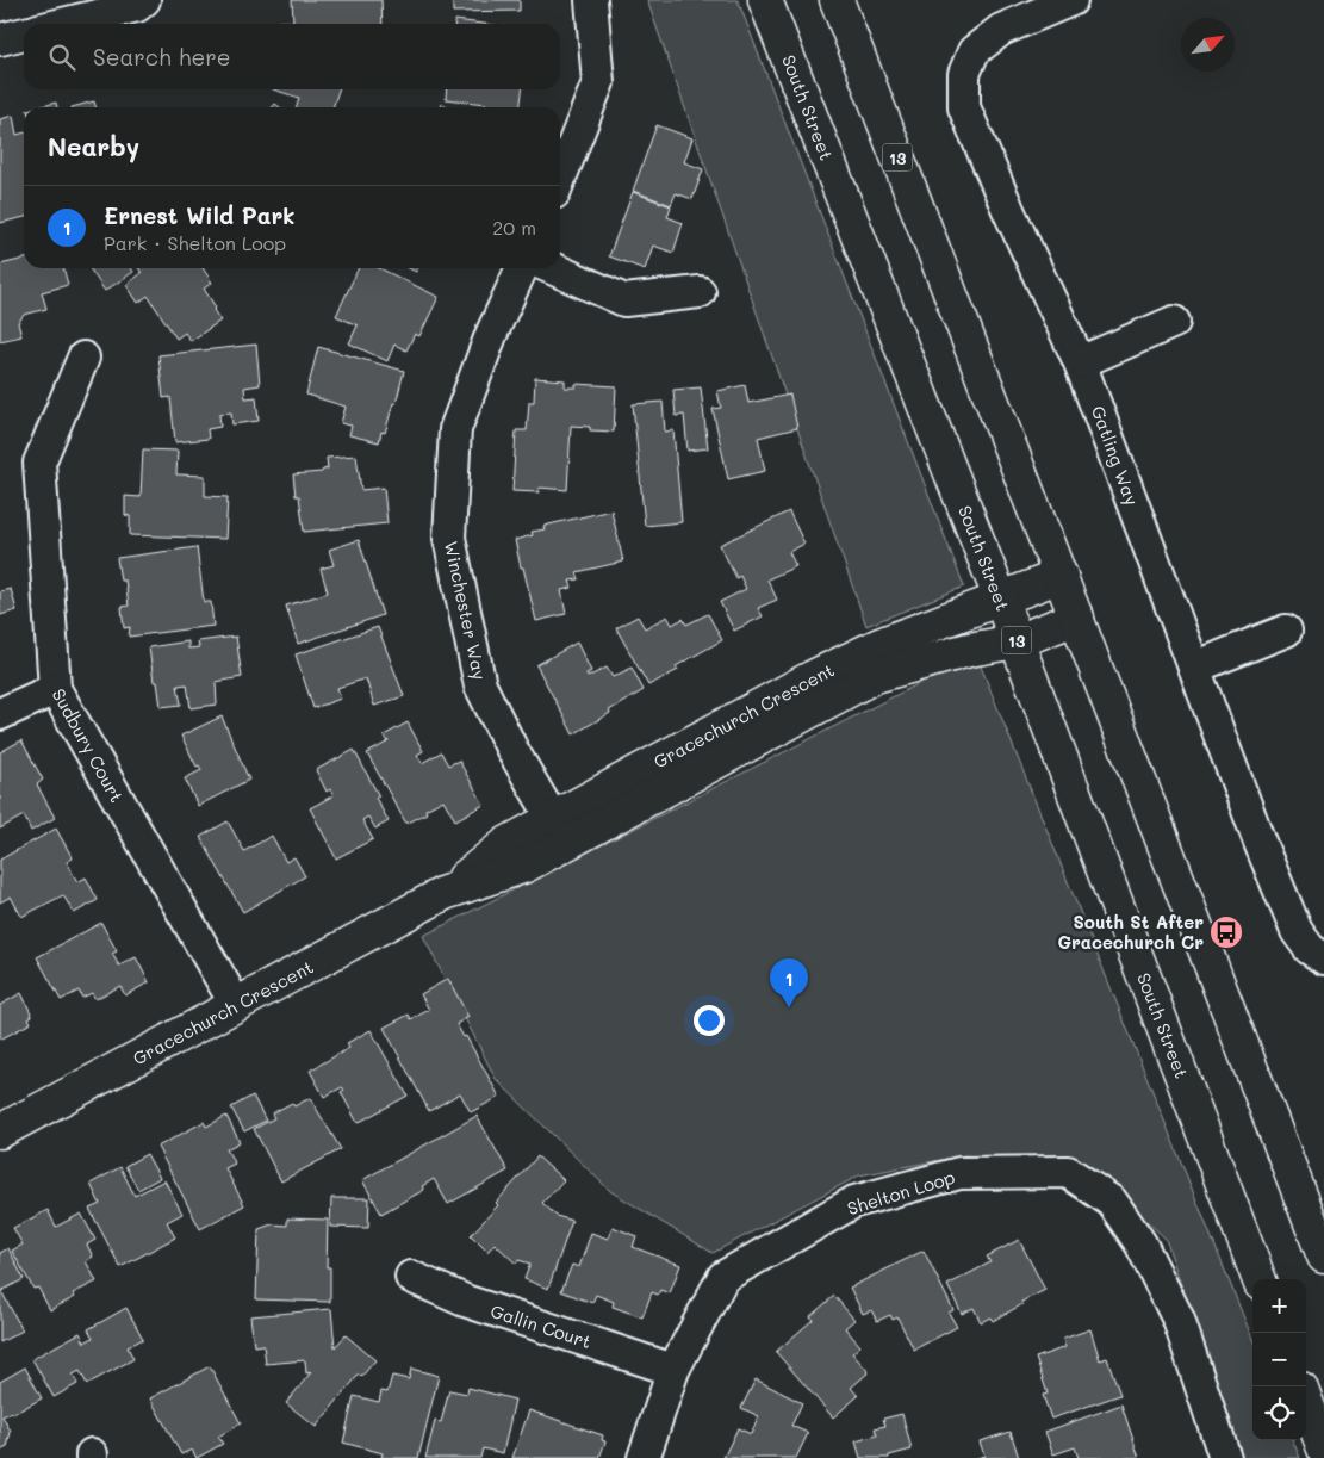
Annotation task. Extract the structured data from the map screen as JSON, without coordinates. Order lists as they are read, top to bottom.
{
  "streets": {
    "main road": ["South Street", "13", "Gracechurch Crescent"],
    "street": [
      "Gatling Way",
      "Winchester Way",
      "Sudbury Court",
      "Shelton Loop",
      "Gallin Court"
    ]
  },
  "crossings": [
    ["South Street", "Gracechurch Crescent"],
    ["13", "Gracechurch Crescent"],
    ["Winchester Way", "Gracechurch Crescent"],
    ["Gracechurch Crescent", "Sudbury Court"],
    ["Shelton Loop", "Gallin Court"]
  ],
  "places": {
    "bus stop": ["South St After Gracechurch Cr"]
  },
  "north": "top right",
  "page": {
    "search": "Search here",
    "heading": "Nearby",
    "list": [
      {
        "mark": "1",
        "name": "Ernest Wild Park",
        "note": "Park · Shelton Loop",
        "value": "20 m"
      }
    ],
    "pins": "1",
    "map_buttons": ["+", "−"]
  }
}
